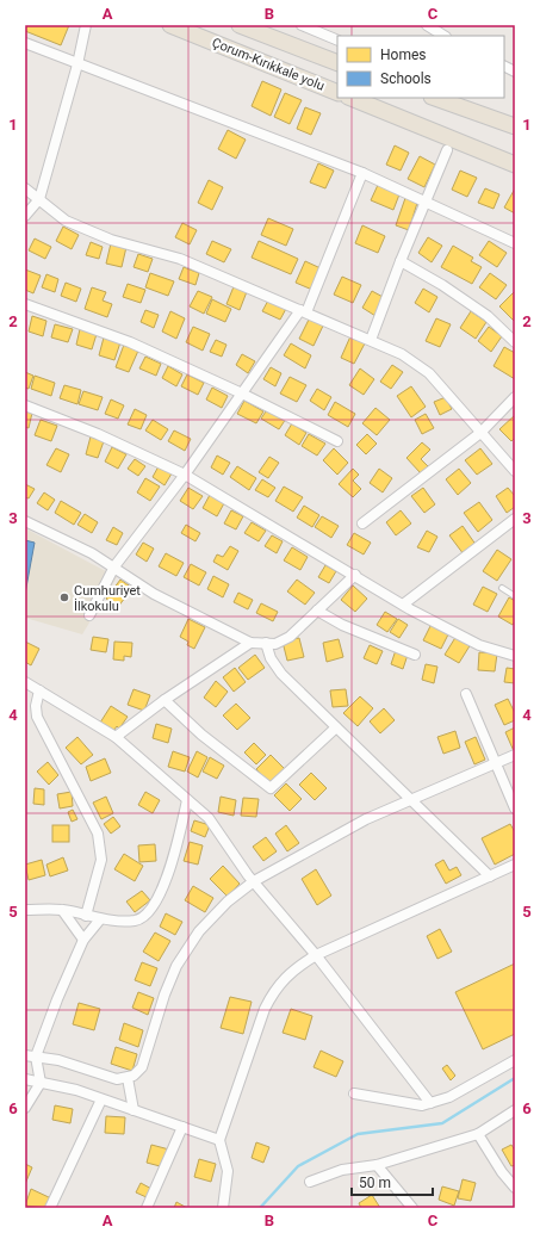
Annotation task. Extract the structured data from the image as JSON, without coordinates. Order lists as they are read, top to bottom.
{
  "streets": {
    "highway": ["Çorum-Kırıkkale yolu"]
  },
  "places": ["Cumhuriyet İlkokulu"],
  "legend": ["Homes", "Schools"],
  "scale_bar": "50 m",
  "grid": {
    "columns": ["A", "B", "C"],
    "rows": [
      "1",
      "2",
      "3",
      "4",
      "5",
      "6"
    ]
  }
}
